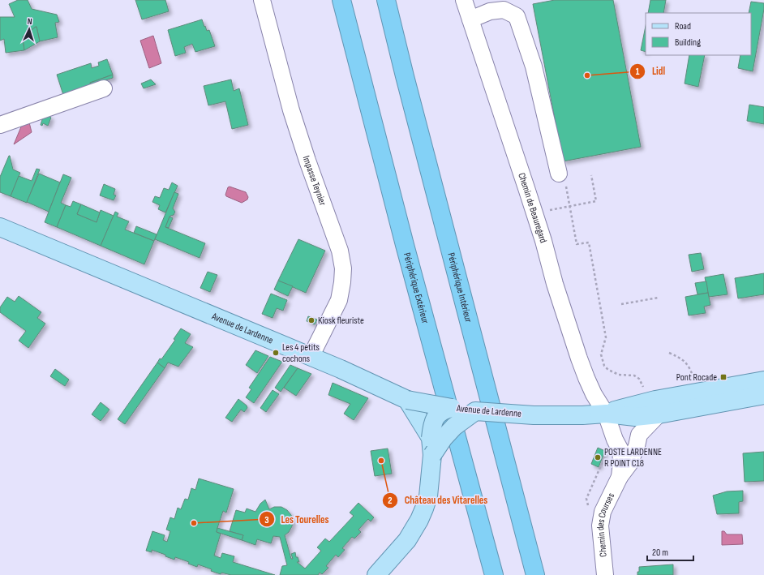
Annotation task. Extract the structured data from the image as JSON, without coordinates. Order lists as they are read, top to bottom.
{
  "streets": {
    "highway": ["Périphérique Extérieur", "Périphérique Intérieur"],
    "main road": ["Avenue de Lardenne"],
    "street": ["Impasse Teynier", "Chemin de Beauregard", "Chemin des Courses"]
  },
  "crossings": [
    ["Impasse Teynier", "Avenue de Lardenne"],
    ["Chemin de Beauregard", "Avenue de Lardenne"],
    ["Chemin de Beauregard", "Chemin des Courses"],
    ["Avenue de Lardenne", "Chemin des Courses"]
  ],
  "places": {
    "other": [
      "Lidl",
      "Kiosk fleuriste",
      "Les 4 petits cochons",
      "POSTE LARDENNE R POINT C18",
      "Château des Vitarelles",
      "Les Tourelles"
    ],
    "transit": ["Pont Rocade"]
  },
  "legend": ["Road", "Building"],
  "scale_bar": "20 m",
  "north": "top"
}
